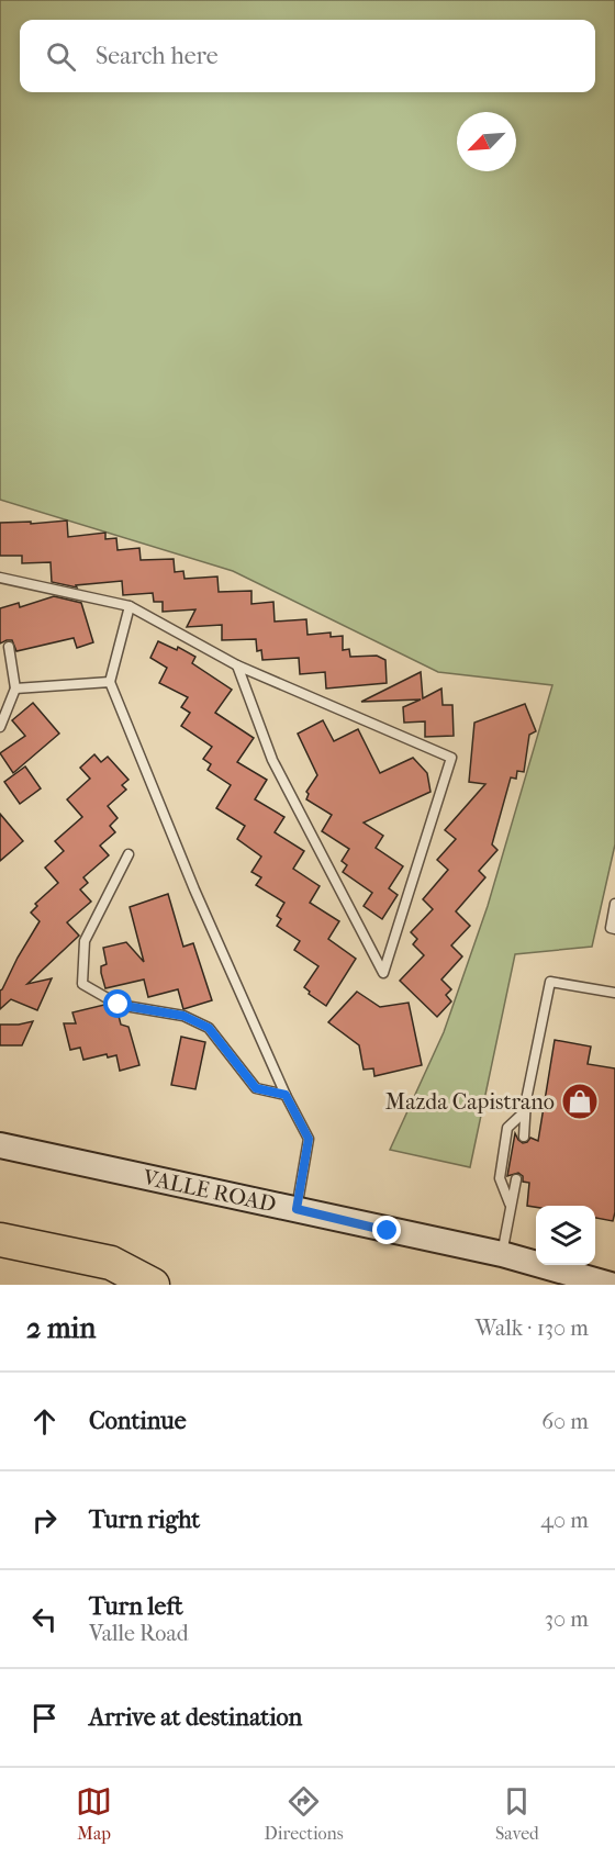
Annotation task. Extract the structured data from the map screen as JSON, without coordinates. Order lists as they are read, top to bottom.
{
  "streets": {
    "street": ["VALLE ROAD"]
  },
  "places": {
    "shop": ["Mazda Capistrano"]
  },
  "north": "bottom left",
  "page": {
    "search": "Search here",
    "heading": ["2 min", "Walk · 130 m"],
    "list": [
      ["Continue", "60 m"],
      ["Turn right", "40 m"],
      ["Turn left", "Valle Road", "30 m"],
      "Arrive at destination"
    ],
    "nav": ["Map", "Directions", "Saved"]
  }
}
